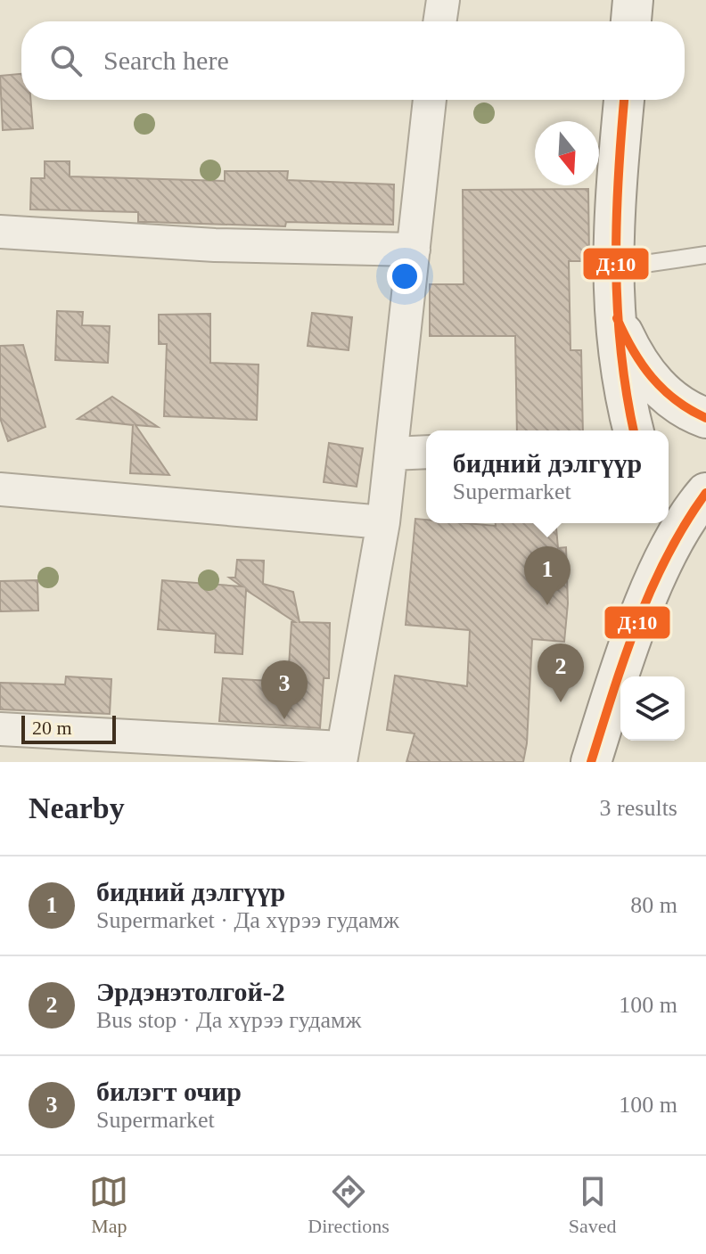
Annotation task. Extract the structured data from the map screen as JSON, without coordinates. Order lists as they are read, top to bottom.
{
  "lines": ["transit line Д:10"],
  "scale_bar": "20 m",
  "north": "bottom",
  "page": {
    "search": "Search here",
    "popup": ["бидний дэлгүүр", "Supermarket"],
    "pins": ["1", "2", "3"],
    "scale": "20 m",
    "heading": ["Nearby", "3 results"],
    "list": [
      {
        "mark": "1",
        "name": "бидний дэлгүүр",
        "note": "Supermarket · Да хүрээ гудамж",
        "value": "80 m"
      },
      {
        "mark": "2",
        "name": "Эрдэнэтолгой-2",
        "note": "Bus stop · Да хүрээ гудамж",
        "value": "100 m"
      },
      {
        "mark": "3",
        "name": "билэгт очир",
        "note": "Supermarket",
        "value": "100 m"
      }
    ],
    "nav": ["Map", "Directions", "Saved"]
  }
}
